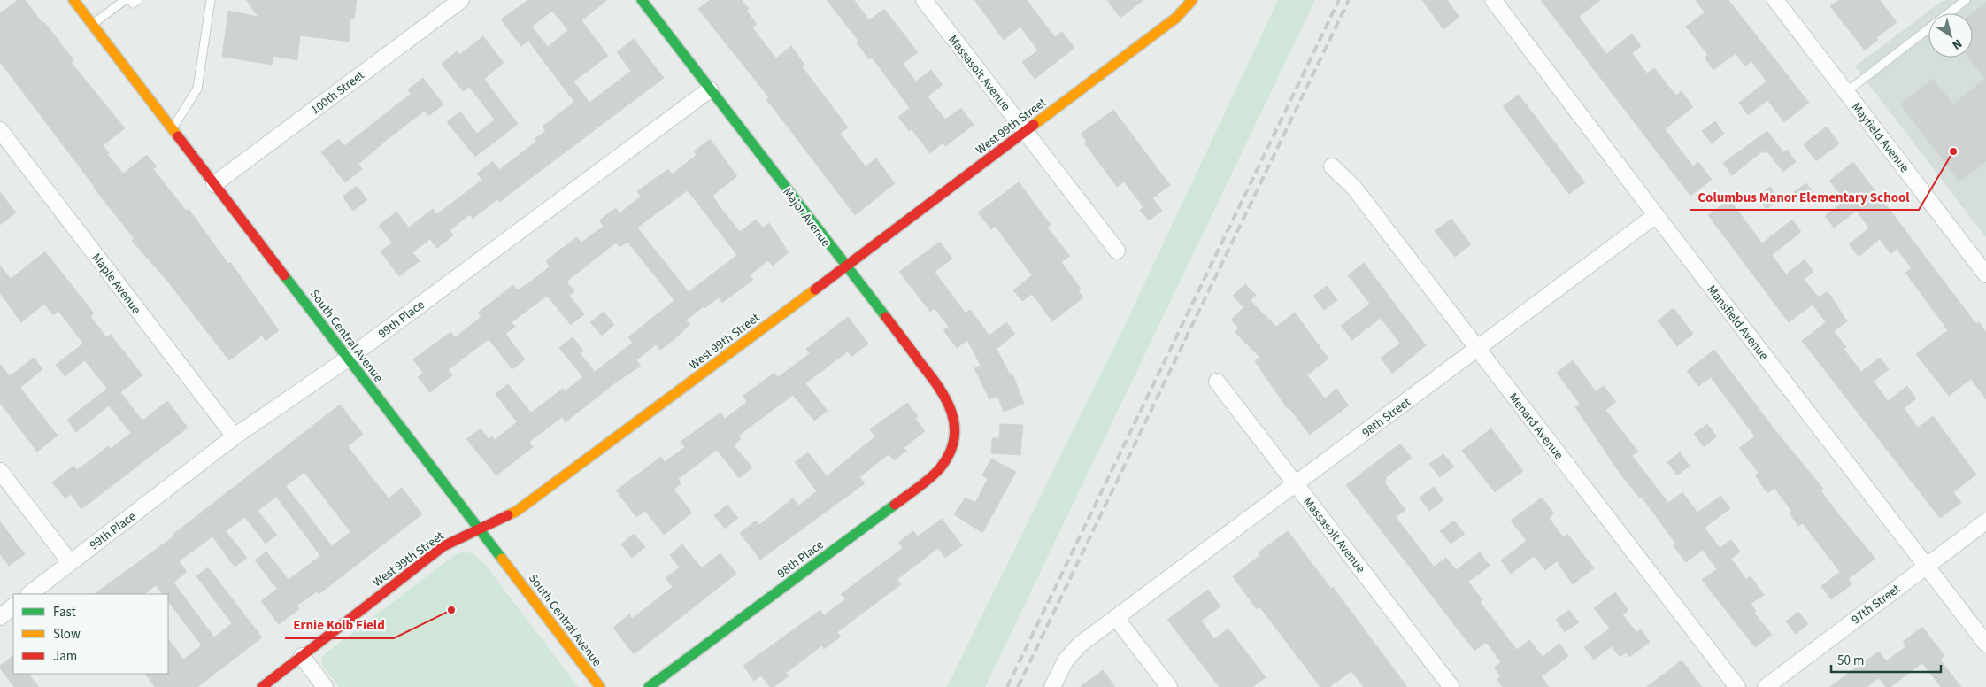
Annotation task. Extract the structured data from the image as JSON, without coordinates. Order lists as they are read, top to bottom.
{
  "streets": {
    "street": [
      "Massasoit Avenue",
      "100th Street",
      "West 99th Street",
      "Mayfield Avenue",
      "Major Avenue",
      "Maple Avenue",
      "99th Place",
      "Mansfield Avenue",
      "South Central Avenue",
      "98th Street",
      "Menard Avenue",
      "98th Place",
      "97th Street"
    ]
  },
  "crossings": [
    ["Massasoit Avenue", "West 99th Street"],
    ["Massasoit Avenue", "98th Street"],
    ["100th Street", "South Central Avenue"],
    ["West 99th Street", "Major Avenue"],
    ["West 99th Street", "South Central Avenue"],
    ["Major Avenue", "99th Place"],
    ["Major Avenue", "98th Place"],
    ["Maple Avenue", "99th Place"],
    ["99th Place", "South Central Avenue"],
    ["Mansfield Avenue", "98th Street"],
    ["Mansfield Avenue", "97th Street"],
    ["98th Street", "Menard Avenue"]
  ],
  "places": ["Columbus Manor Elementary School", "Ernie Kolb Field"],
  "legend": ["Fast", "Slow", "Jam"],
  "scale_bar": "50 m",
  "north": "bottom right"
}
